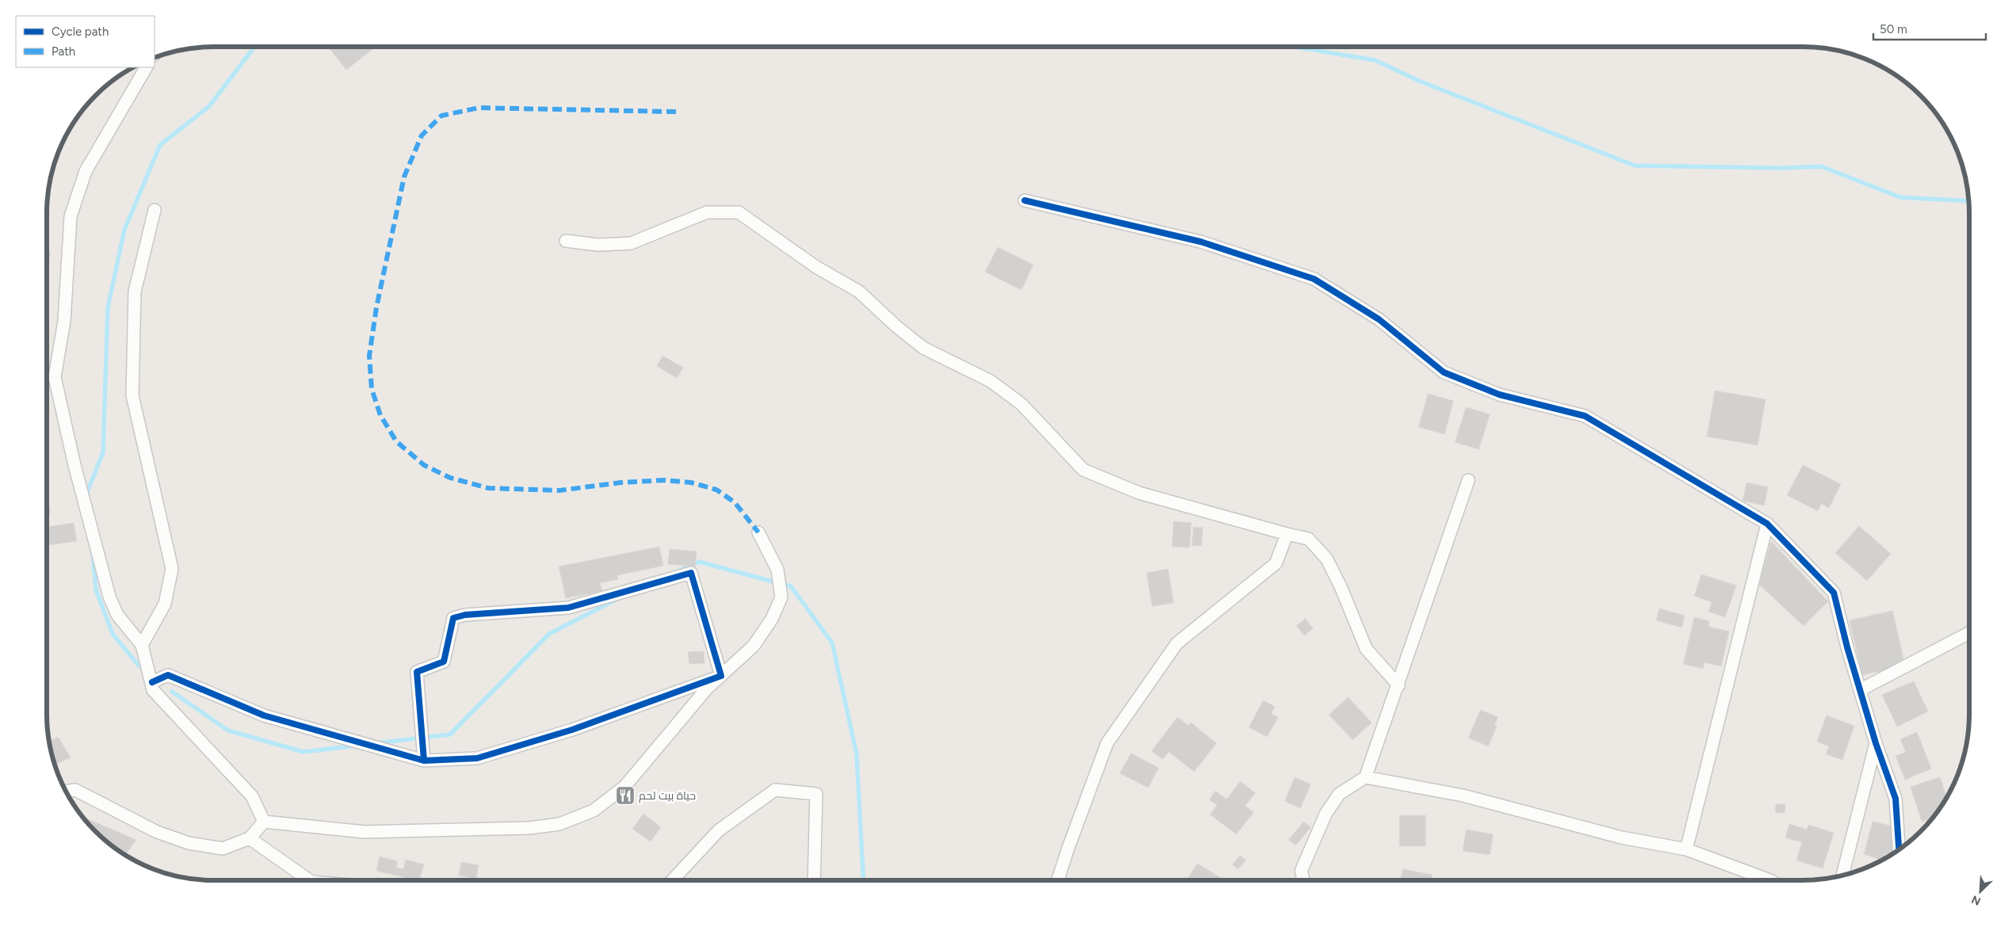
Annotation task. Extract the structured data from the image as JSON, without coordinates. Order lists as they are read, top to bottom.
{
  "places": {
    "restaurant": ["حياة بيت لحم"]
  },
  "legend": ["Cycle path", "Path"],
  "scale_bar": "50 m",
  "north": "bottom left"
}
